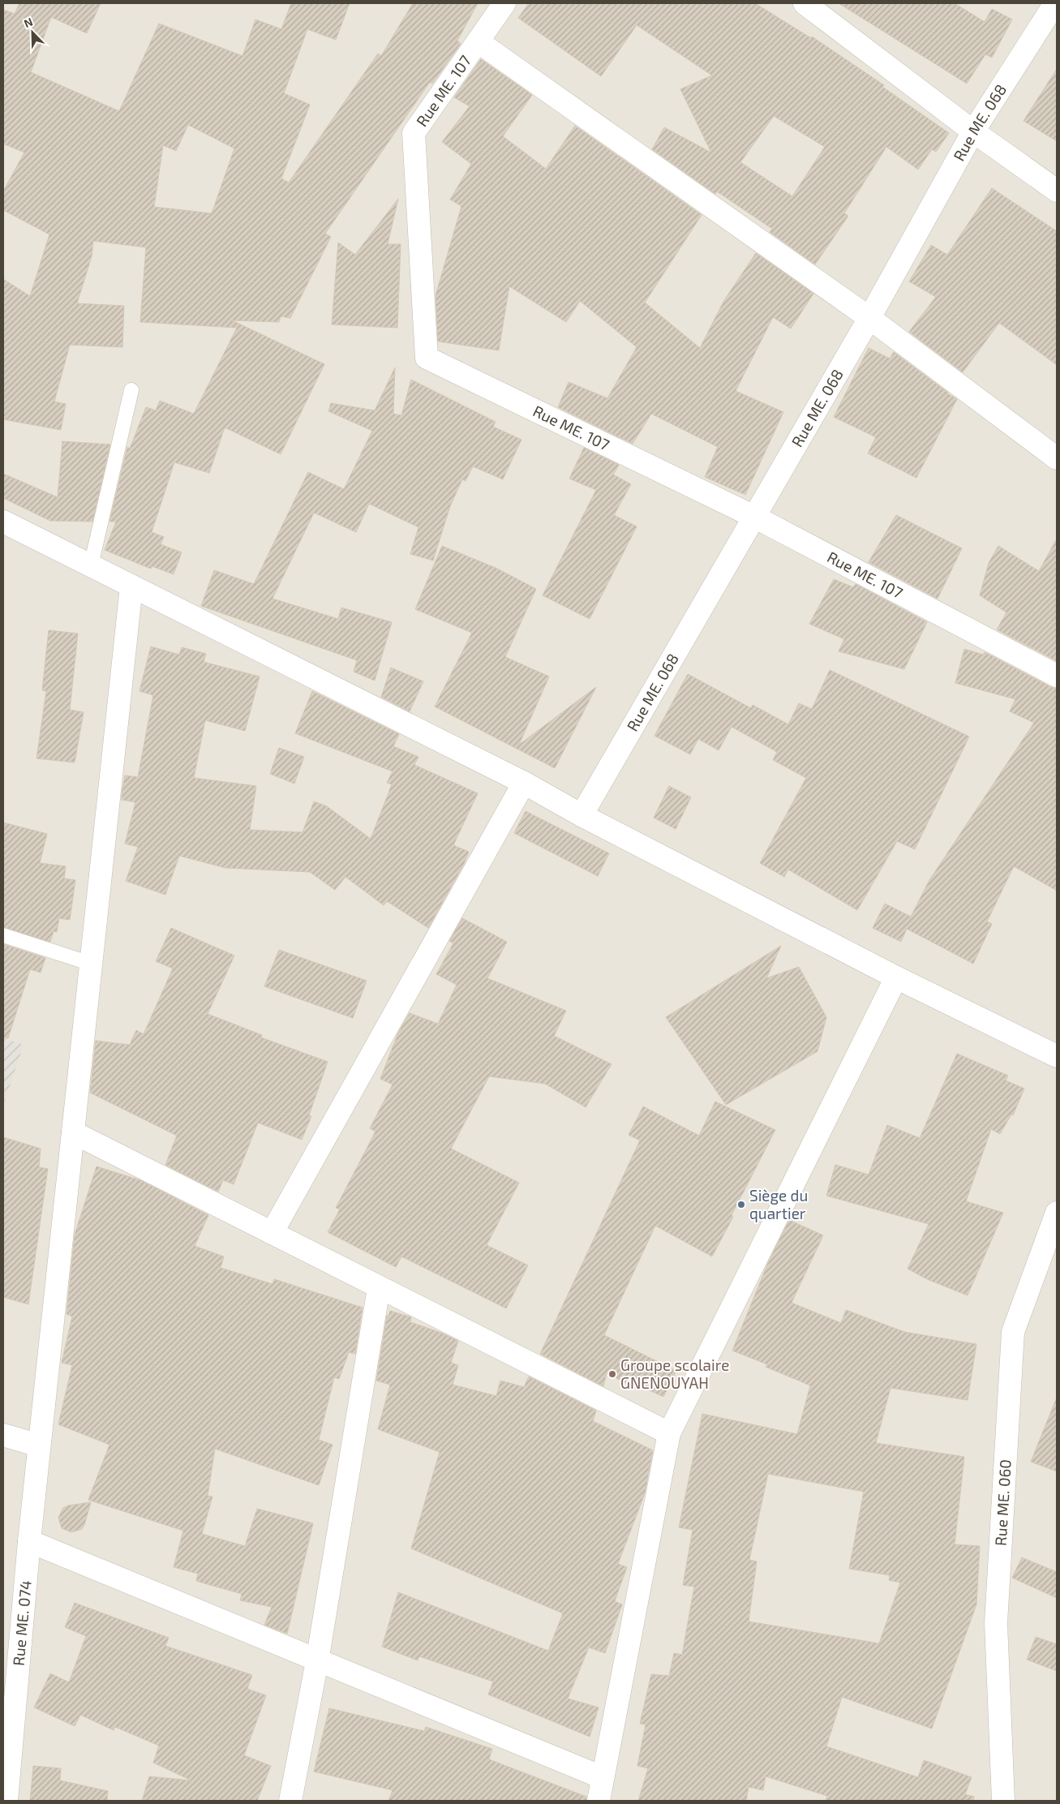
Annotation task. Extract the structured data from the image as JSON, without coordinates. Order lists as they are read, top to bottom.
{
  "streets": {
    "street": [
      "Rue ME. 107",
      "Rue ME. 068",
      "Rue ME. 060",
      "Rue ME. 074"
    ]
  },
  "crossings": [
    ["Rue ME. 107", "Rue ME. 068"]
  ],
  "places": ["Siège du quartier", "Groupe scolaire GNENOUYAH"],
  "north": "top left"
}
